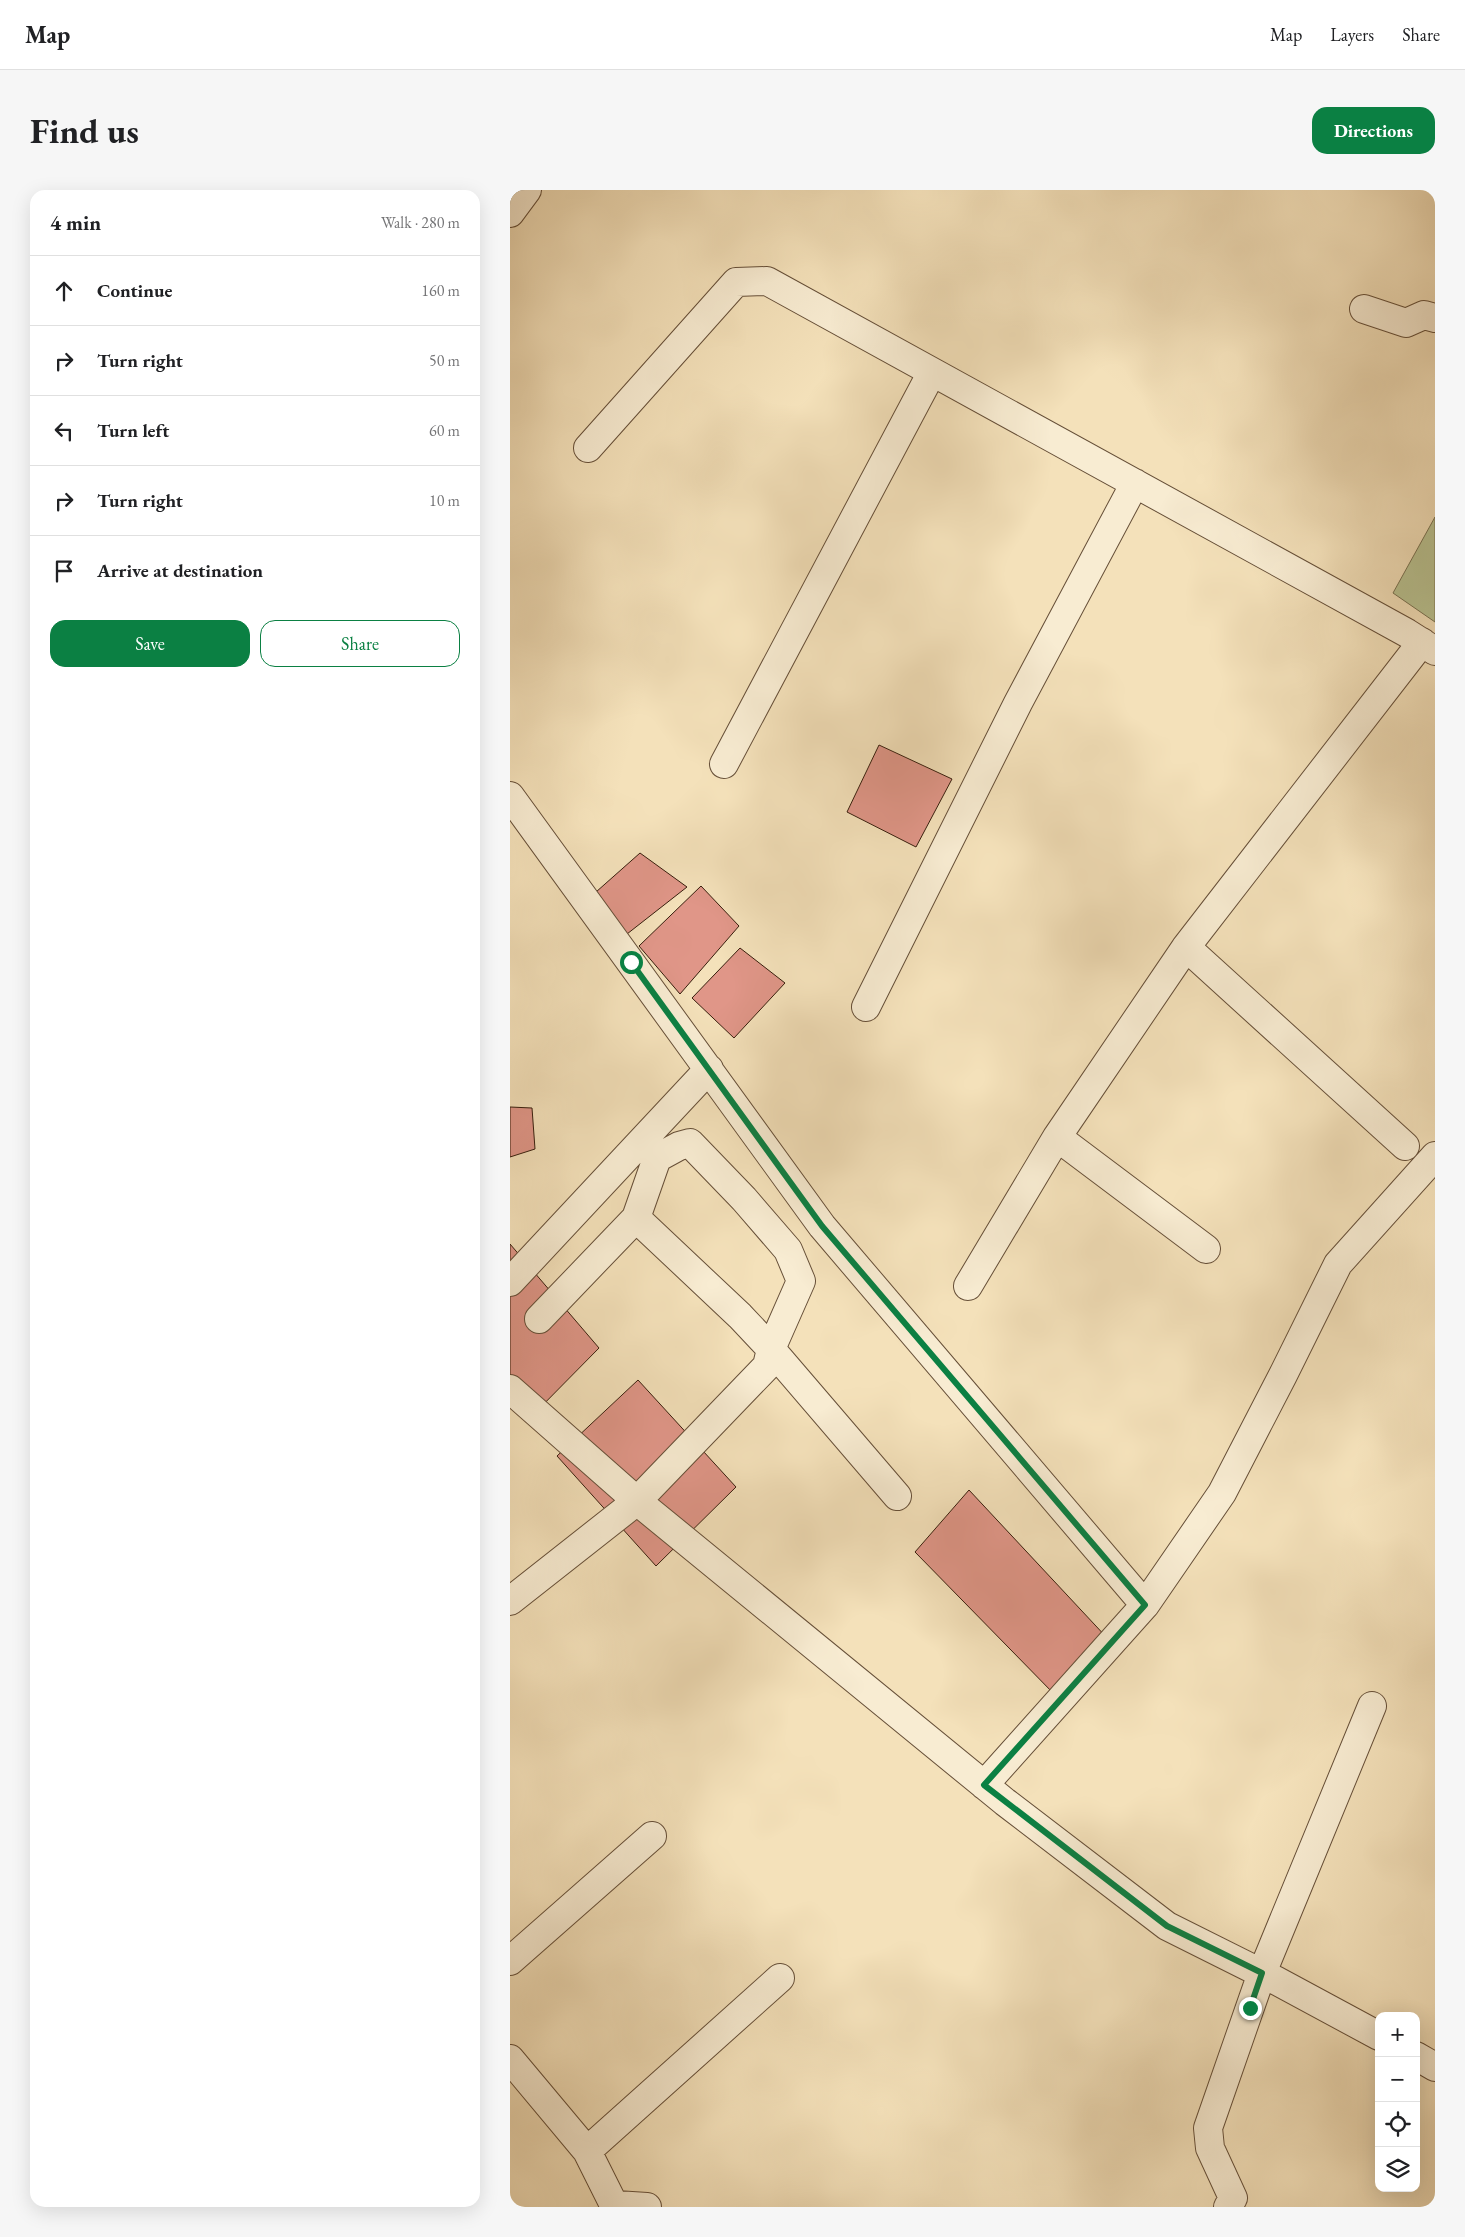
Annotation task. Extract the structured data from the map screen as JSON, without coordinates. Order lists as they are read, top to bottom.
{
  "page": {
    "header": "Map",
    "nav": ["Map", "Layers", "Share"],
    "buttons": [
      "Directions",
      ["Save", "Share"]
    ],
    "title": "Find us",
    "heading": ["4 min", "Walk · 280 m"],
    "list": [
      ["Continue", "160 m"],
      ["Turn right", "50 m"],
      ["Turn left", "60 m"],
      ["Turn right", "10 m"],
      "Arrive at destination"
    ],
    "map_buttons": ["+", "−"]
  }
}
